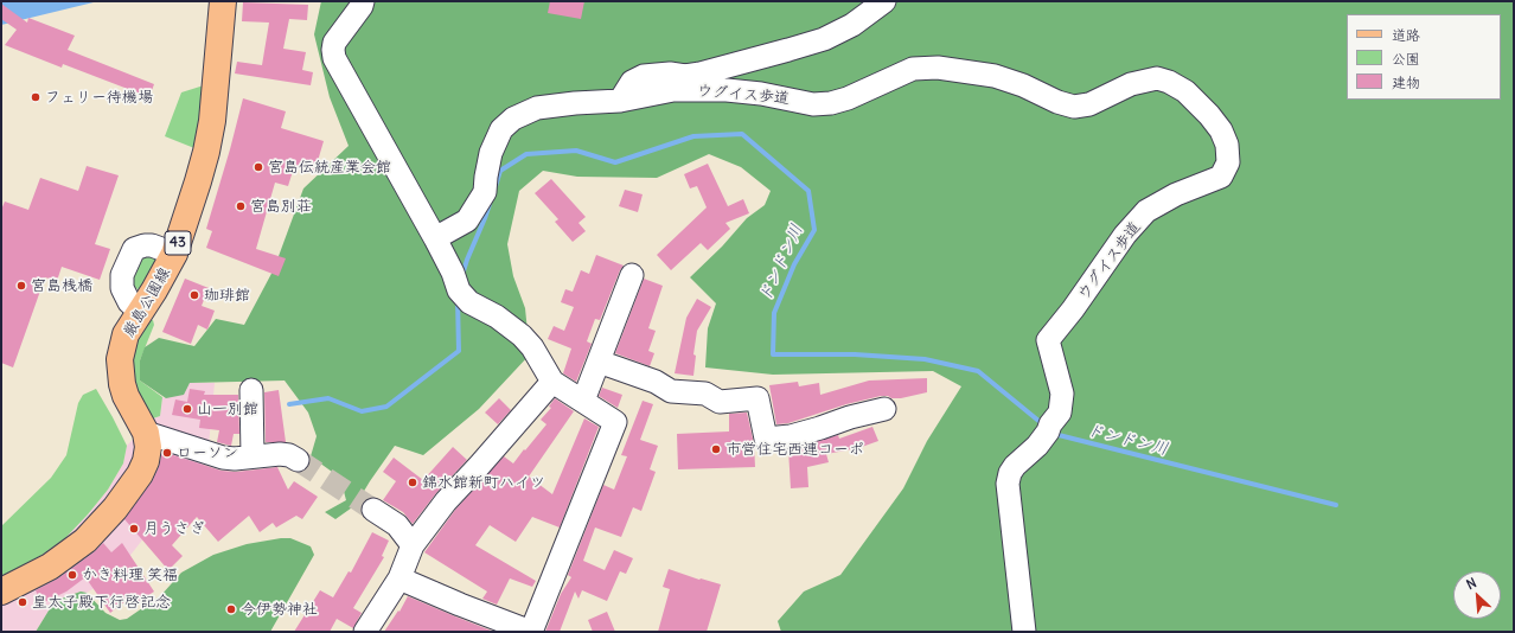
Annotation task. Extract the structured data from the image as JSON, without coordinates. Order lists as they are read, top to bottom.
{
  "streets": {
    "main road": ["43", "厳島公園線"],
    "street": ["ウグイス歩道"]
  },
  "water": ["ドンドン川"],
  "places": [
    "フェリー待機場",
    "宮島伝統産業会館",
    "宮島別荘",
    "宮島桟橋",
    "珈琲館",
    "山一別館",
    "市営住宅西連コーポ",
    "ローソン",
    "錦水館新町ハイツ",
    "月うさぎ",
    "かき料理 笑福",
    "皇太子殿下行啓記念",
    "今伊勢神社"
  ],
  "legend": ["道路", "公園", "建物"],
  "north": "top left"
}
